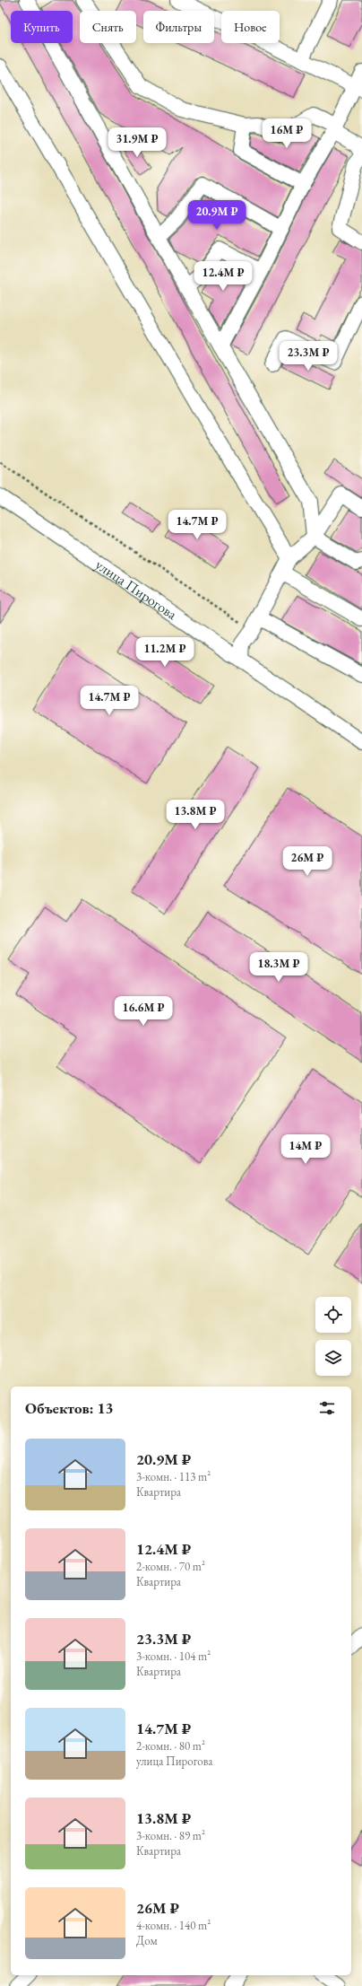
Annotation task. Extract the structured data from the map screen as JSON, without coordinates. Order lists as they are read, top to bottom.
{
  "streets": {
    "street": ["улица Пирогова"]
  },
  "page": {
    "chip": [
      "Купить",
      "Снять",
      "Фильтры",
      "Новое"
    ],
    "price": [
      "16M ₽",
      "31.9M ₽",
      "20.9M ₽",
      "12.4M ₽",
      "23.3M ₽",
      "14.7M ₽",
      "11.2M ₽",
      "14.7M ₽",
      "13.8M ₽",
      "26M ₽",
      "18.3M ₽",
      "16.6M ₽",
      "14M ₽"
    ],
    "heading": "Объектов: 13",
    "list": [
      {
        "name": "20.9M ₽",
        "note": "3-комн. · 113 m² · Квартира"
      },
      {
        "name": "12.4M ₽",
        "note": "2-комн. · 70 m² · Квартира"
      },
      {
        "name": "23.3M ₽",
        "note": "3-комн. · 104 m² · Квартира"
      },
      {
        "name": "14.7M ₽",
        "note": "2-комн. · 80 m² · улица Пирогова"
      },
      {
        "name": "13.8M ₽",
        "note": "3-комн. · 89 m² · Квартира"
      },
      {
        "name": "26M ₽",
        "note": "4-комн. · 140 m² · Дом"
      }
    ]
  }
}
